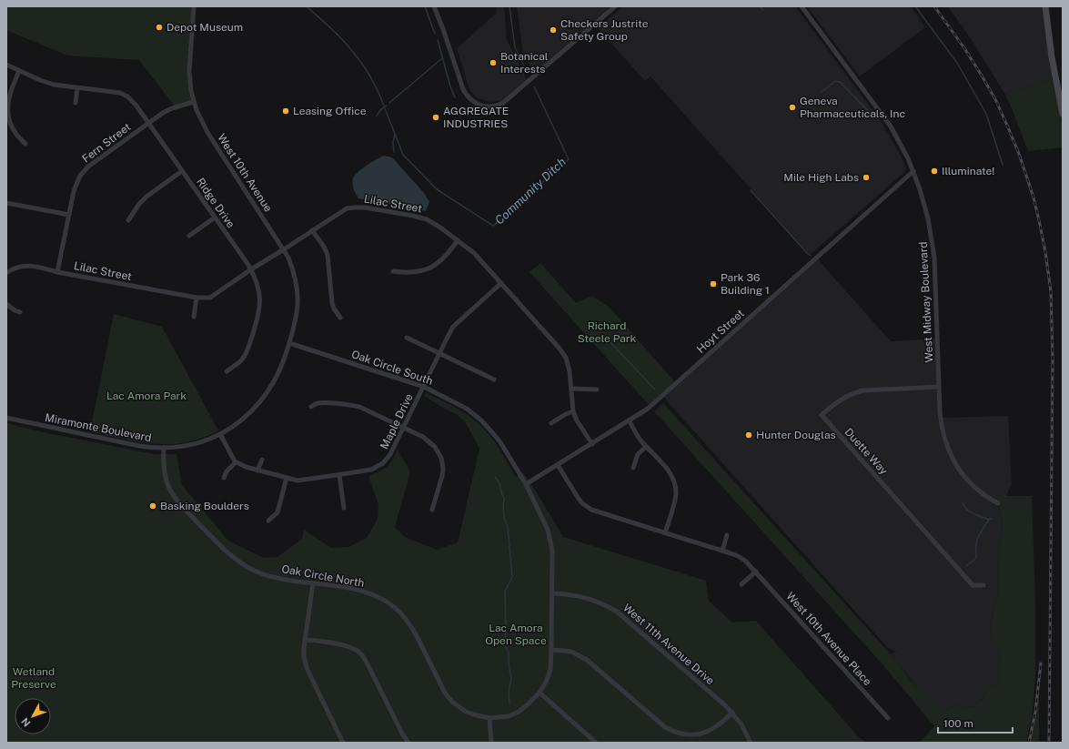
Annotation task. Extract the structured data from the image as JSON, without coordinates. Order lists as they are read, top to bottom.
{
  "streets": {
    "street": [
      "Fern Street",
      "West 10th Avenue",
      "Ridge Drive",
      "Lilac Street",
      "West Midway Boulevard",
      "Hoyt Street",
      "Oak Circle South",
      "Maple Drive",
      "Miramonte Boulevard",
      "Duette Way",
      "Oak Circle North",
      "West 10th Avenue Place",
      "West 11th Avenue Drive"
    ]
  },
  "crossings": [
    ["Fern Street", "West 10th Avenue"],
    ["Fern Street", "Ridge Drive"],
    ["Fern Street", "Lilac Street"],
    ["West 10th Avenue", "Lilac Street"],
    ["West 10th Avenue", "Oak Circle South"],
    ["West 10th Avenue", "Miramonte Boulevard"],
    ["Ridge Drive", "Lilac Street"],
    ["Lilac Street", "Hoyt Street"],
    ["Lilac Street", "Maple Drive"],
    ["West Midway Boulevard", "Hoyt Street"],
    ["West Midway Boulevard", "Duette Way"],
    ["Hoyt Street", "Oak Circle South"],
    ["Hoyt Street", "West 10th Avenue Place"],
    ["Oak Circle South", "Maple Drive"],
    ["Oak Circle South", "Miramonte Boulevard"],
    ["Oak Circle South", "Oak Circle North"],
    ["Oak Circle South", "West 11th Avenue Drive"],
    ["Miramonte Boulevard", "Oak Circle North"]
  ],
  "water": ["Community Ditch"],
  "parks": [
    "Richard Steele Park",
    "Lac Amora Park",
    "Lac Amora Open Space",
    "Wetland Preserve"
  ],
  "places": [
    "Depot Museum",
    "Checkers Justrite Safety Group",
    "Botanical Interests",
    "Geneva Pharmaceuticals, Inc",
    "Leasing Office",
    "AGGREGATE INDUSTRIES",
    "Illuminate!",
    "Mile High Labs",
    "Park 36 Building 1",
    "Hunter Douglas",
    "Basking Boulders"
  ],
  "scale_bar": "100 m",
  "north": "bottom left"
}
